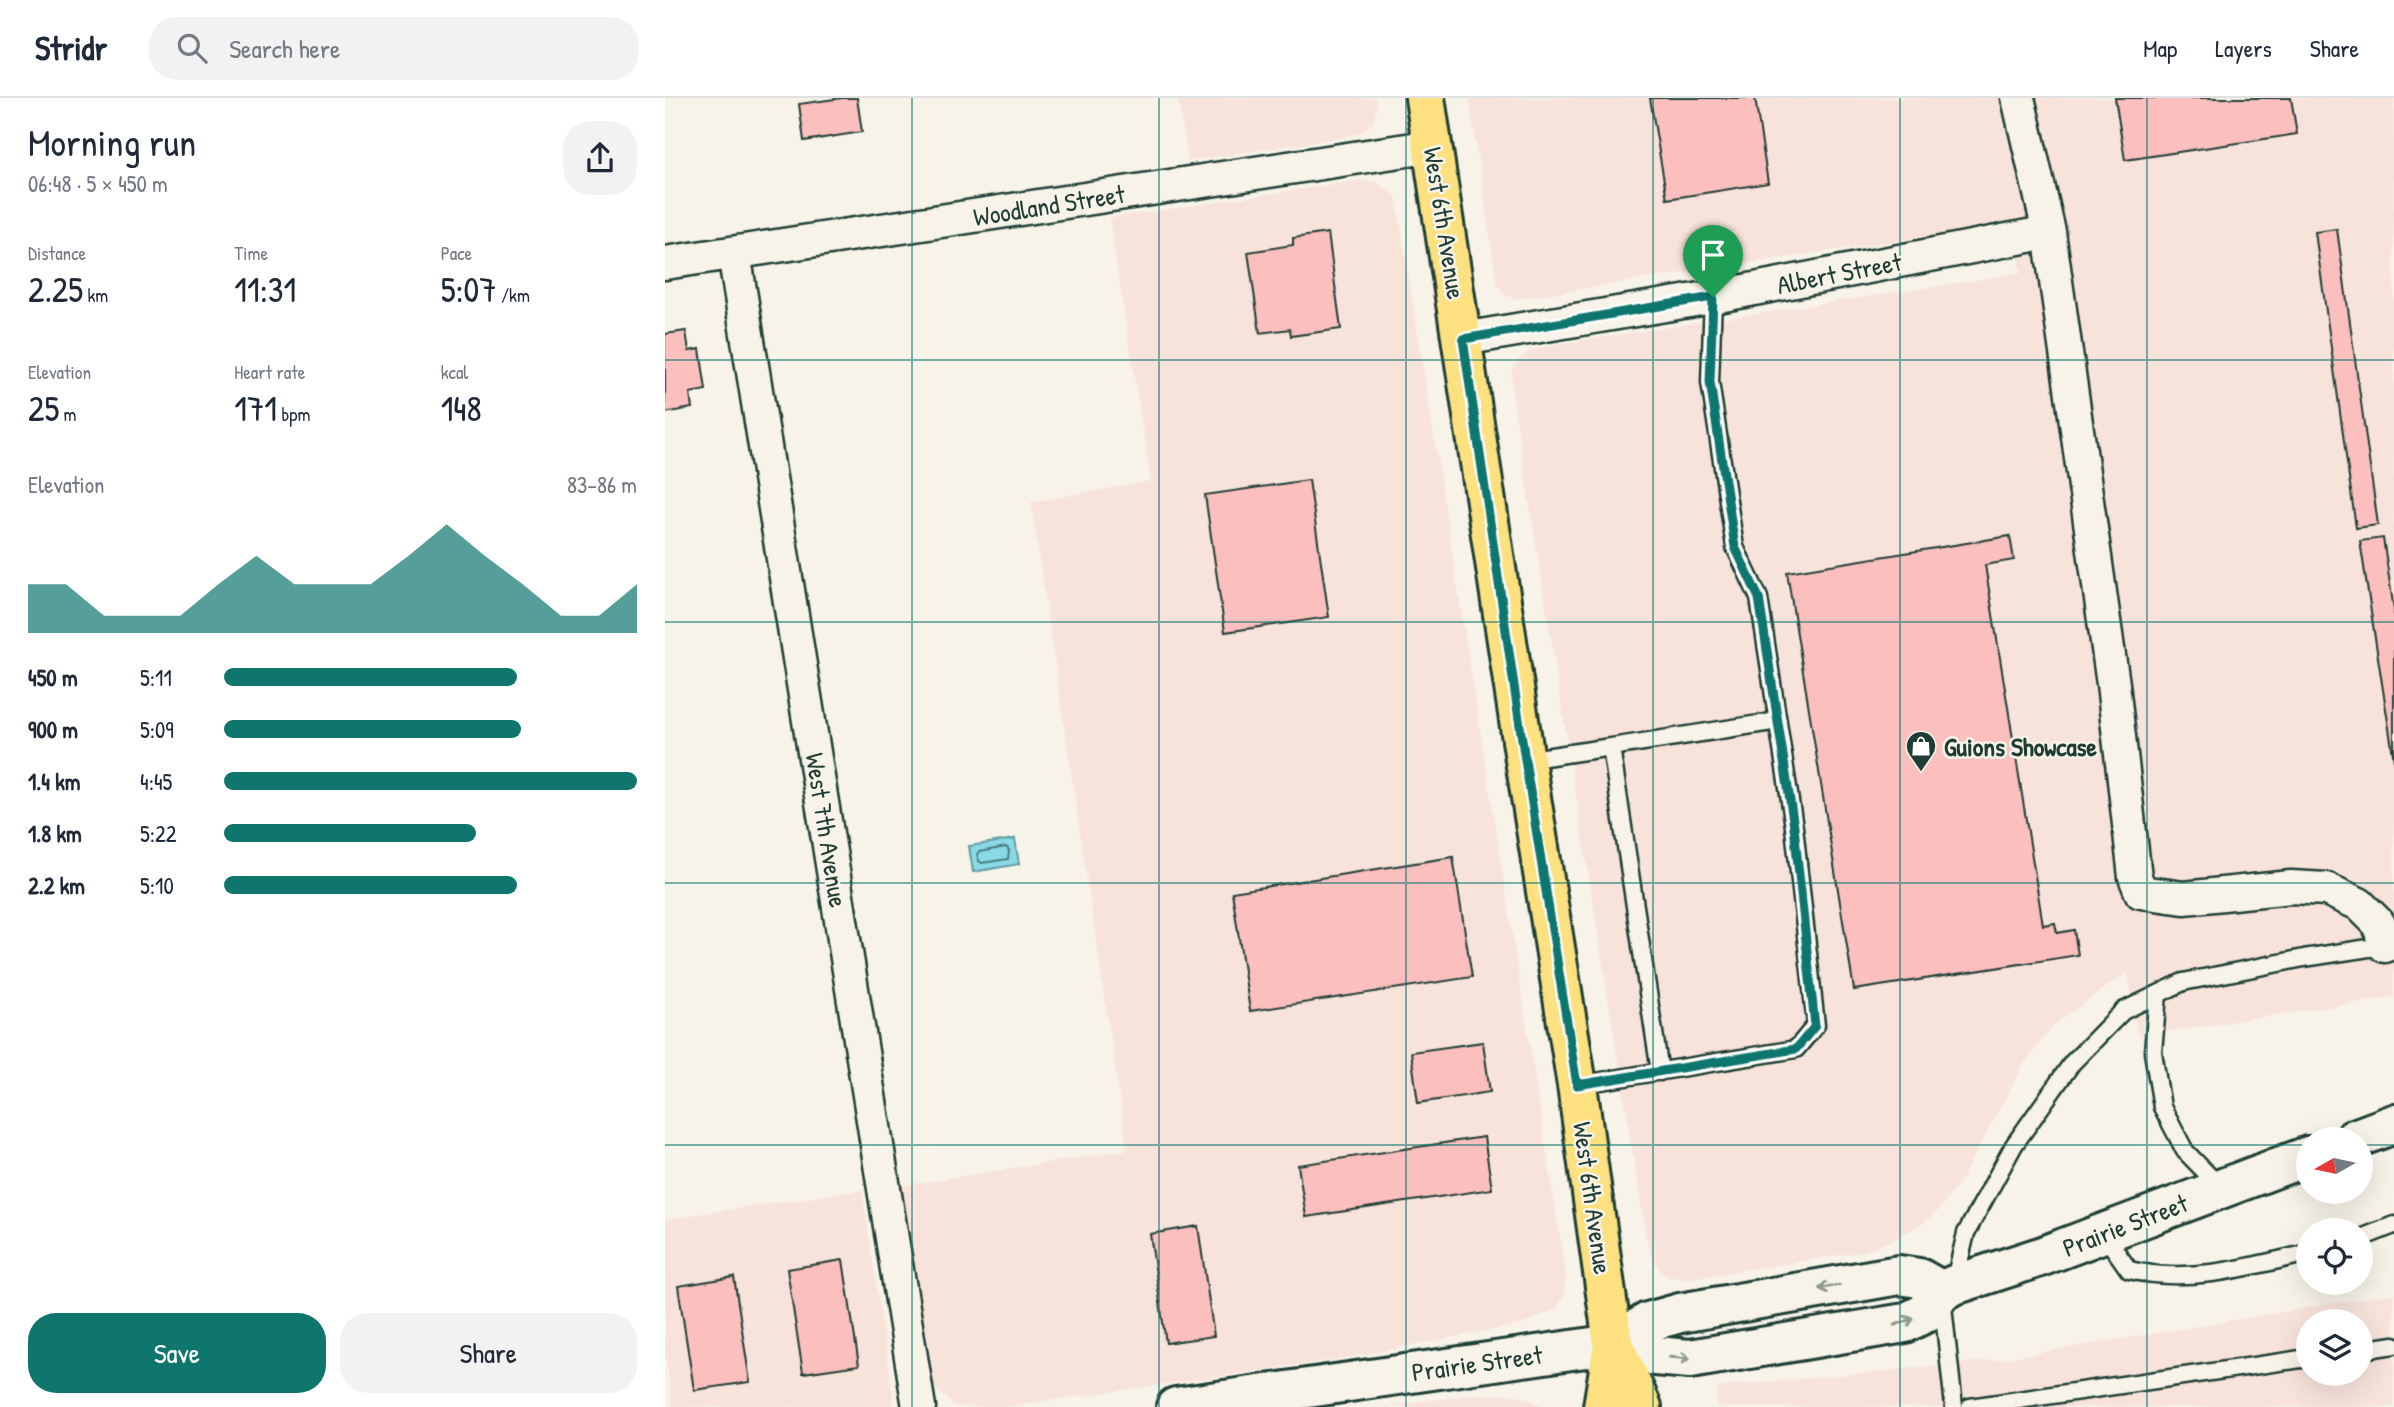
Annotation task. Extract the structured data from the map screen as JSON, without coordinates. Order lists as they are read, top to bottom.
{
  "streets": {
    "main road": ["West 6th Avenue", "Prairie Street"],
    "street": ["Woodland Street", "Albert Street", "West 7th Avenue"]
  },
  "crossings": [
    ["Woodland Street", "West 6th Avenue"],
    ["Woodland Street", "West 7th Avenue"],
    ["West 6th Avenue", "Albert Street"],
    ["West 6th Avenue", "Prairie Street"]
  ],
  "places": {
    "shop": ["Guions Showcase"]
  },
  "north": "left",
  "page": {
    "header": "Stridr",
    "search": "Search here",
    "nav": ["Map", "Layers", "Share"],
    "heading": ["Morning run", "06:48 · 5 × 450 m"],
    "stats": [
      ["Distance", "2.25 km"],
      ["Time", "11:31"],
      ["Pace", "5:07 /km"],
      ["Elevation", "25 m"],
      ["Heart rate", "171 bpm"],
      ["kcal", "148"]
    ],
    "chart": ["Elevation", "83–86 m"],
    "list": [
      {
        "name": "450 m",
        "note": "5:11"
      },
      {
        "name": "900 m",
        "note": "5:09"
      },
      {
        "name": "1.4 km",
        "note": "4:45"
      },
      {
        "name": "1.8 km",
        "note": "5:22"
      },
      {
        "name": "2.2 km",
        "note": "5:10"
      }
    ],
    "buttons": ["Save", "Share"]
  }
}
